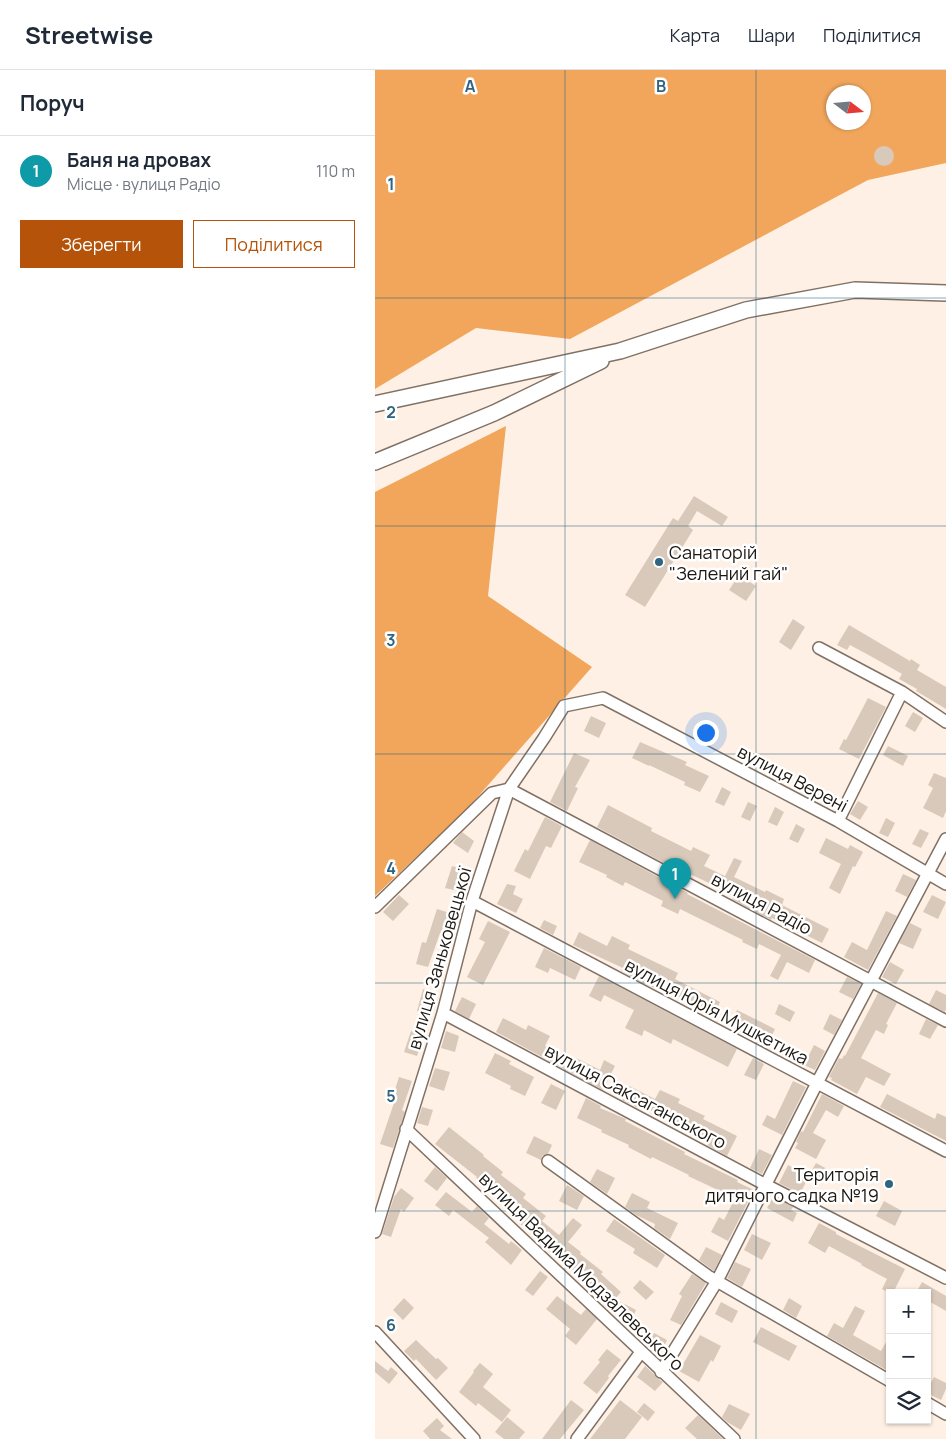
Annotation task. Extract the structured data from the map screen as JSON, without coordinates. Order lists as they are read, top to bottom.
{
  "streets": {
    "street": [
      "вулиця Верені",
      "вулиця Радіо",
      "вулиця Заньковецької",
      "вулиця Юрія Мушкетика",
      "вулиця Саксаганського",
      "вулиця Вадима Модзалевського"
    ]
  },
  "crossings": [
    ["вулиця Верені", "вулиця Заньковецької"],
    ["вулиця Радіо", "вулиця Заньковецької"],
    ["вулиця Заньковецької", "вулиця Юрія Мушкетика"],
    ["вулиця Заньковецької", "вулиця Саксаганського"],
    ["вулиця Заньковецької", "вулиця Вадима Модзалевського"]
  ],
  "places": ["Санаторій \"Зелений гай\"", "Територія дитячого садка №19"],
  "north": "right",
  "page": {
    "header": "Streetwise",
    "nav": ["Карта", "Шари", "Поділитися"],
    "heading": "Поруч",
    "list": [
      {
        "mark": "1",
        "name": "Баня на дровах",
        "note": "Місце · вулиця Радіо",
        "value": "110 m"
      }
    ],
    "buttons": ["Зберегти", "Поділитися"],
    "pins": "1",
    "map_buttons": ["+", "−"]
  },
  "grid": {
    "columns": ["A", "B"],
    "rows": [
      "1",
      "2",
      "3",
      "4",
      "5",
      "6"
    ]
  }
}
